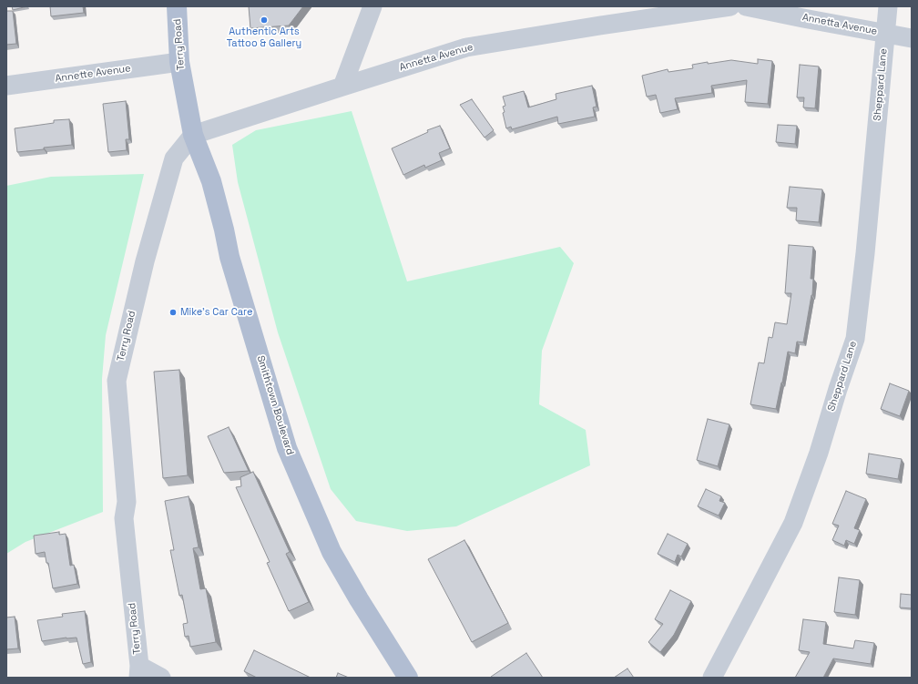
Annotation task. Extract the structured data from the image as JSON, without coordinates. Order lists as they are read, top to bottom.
{
  "streets": {
    "main road": ["Terry Road", "Smithtown Boulevard"],
    "street": ["Annetta Avenue", "Annette Avenue", "Sheppard Lane"]
  },
  "crossings": [
    ["Annetta Avenue", "Terry Road"],
    ["Annetta Avenue", "Sheppard Lane"],
    ["Annetta Avenue", "Smithtown Boulevard"],
    ["Terry Road", "Annette Avenue"],
    ["Terry Road", "Smithtown Boulevard"]
  ],
  "places": ["Authentic Arts Tattoo & Gallery", "Mike's Car Care"]
}
